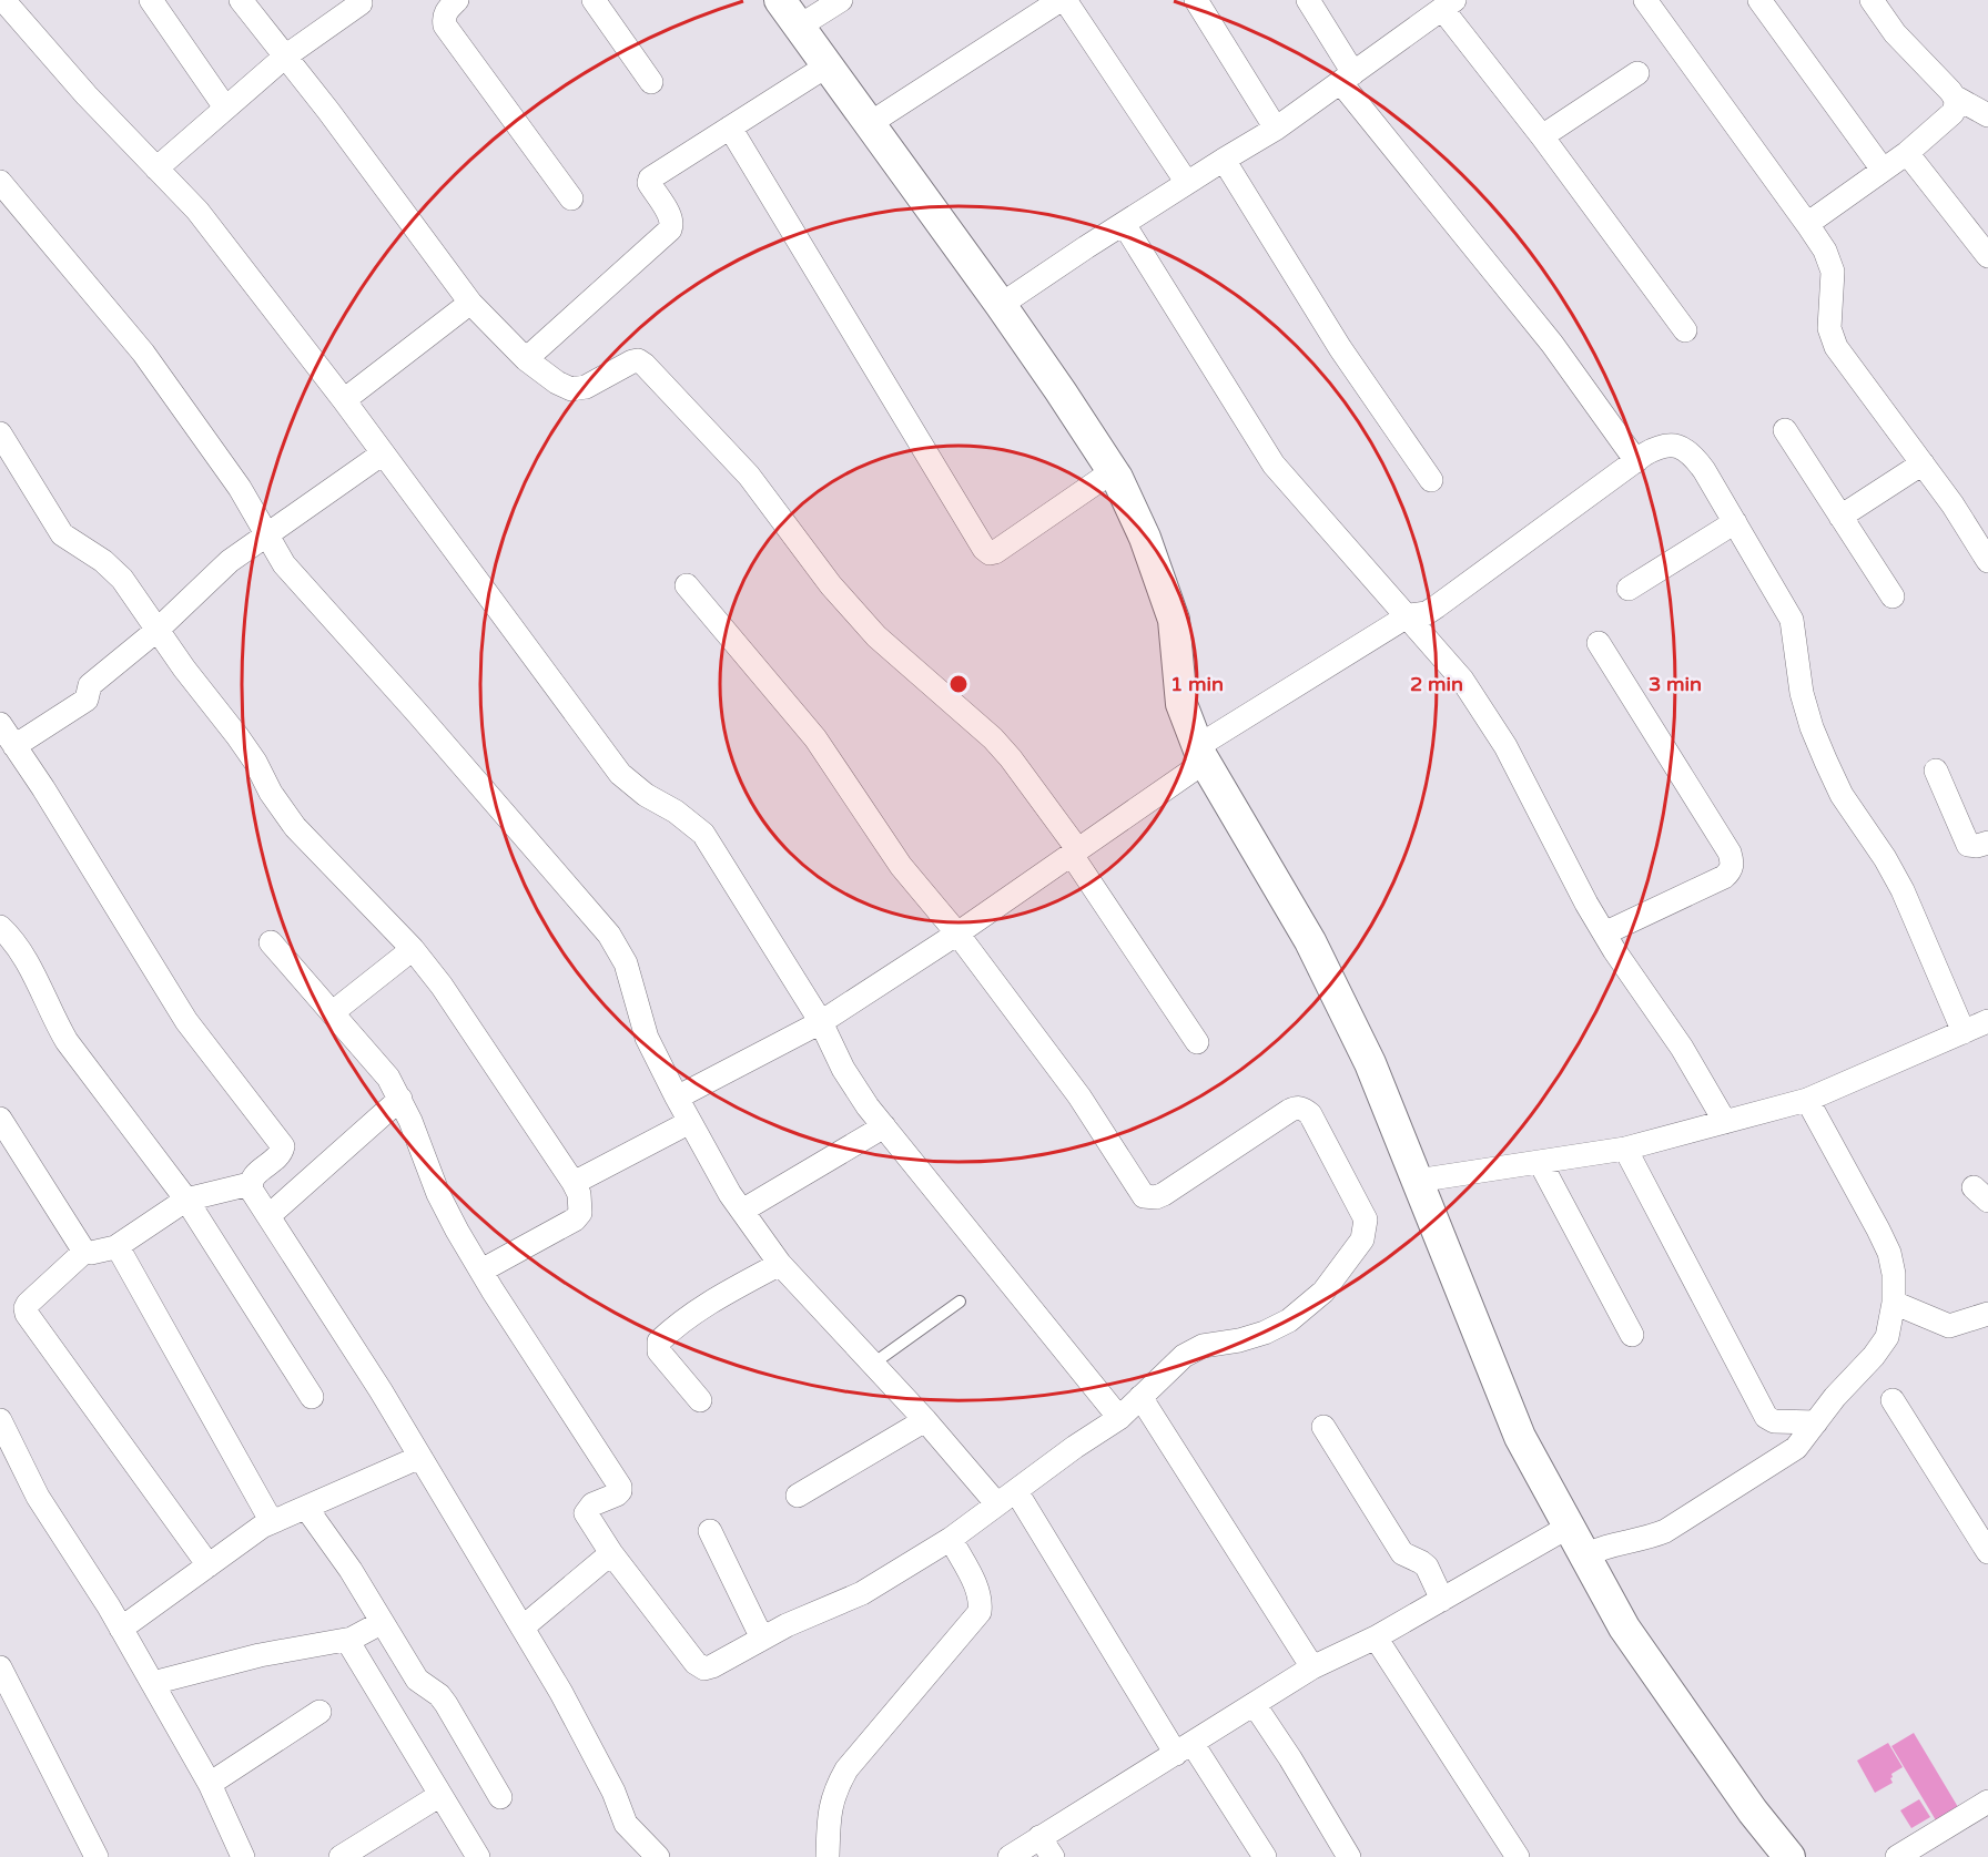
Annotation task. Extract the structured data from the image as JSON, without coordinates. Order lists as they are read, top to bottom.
{
  "rings": ["1 min", "2 min", "3 min"]
}
